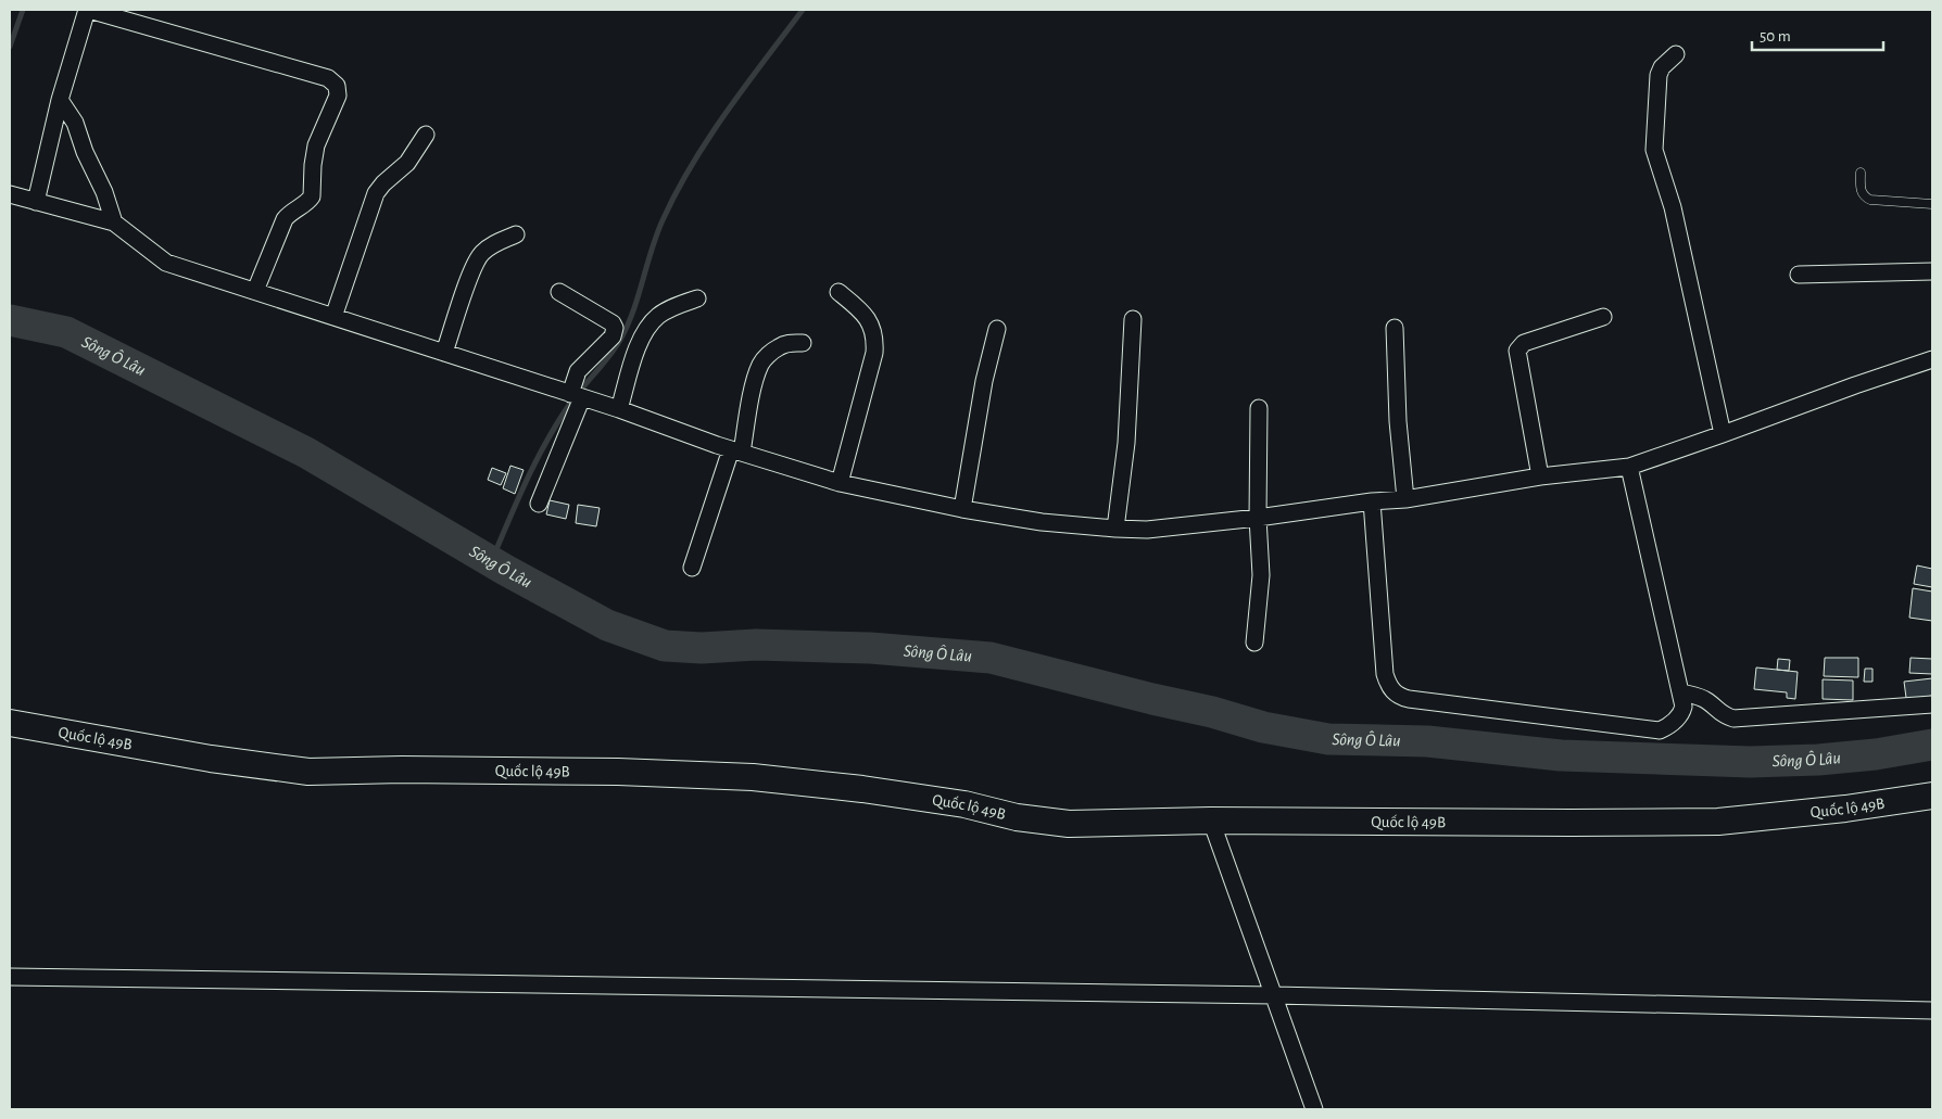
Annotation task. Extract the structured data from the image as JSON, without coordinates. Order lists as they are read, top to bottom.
{
  "streets": {
    "main road": ["Quốc lộ 49B"]
  },
  "water": ["Sông Ô Lâu"],
  "scale_bar": "50 m"
}
